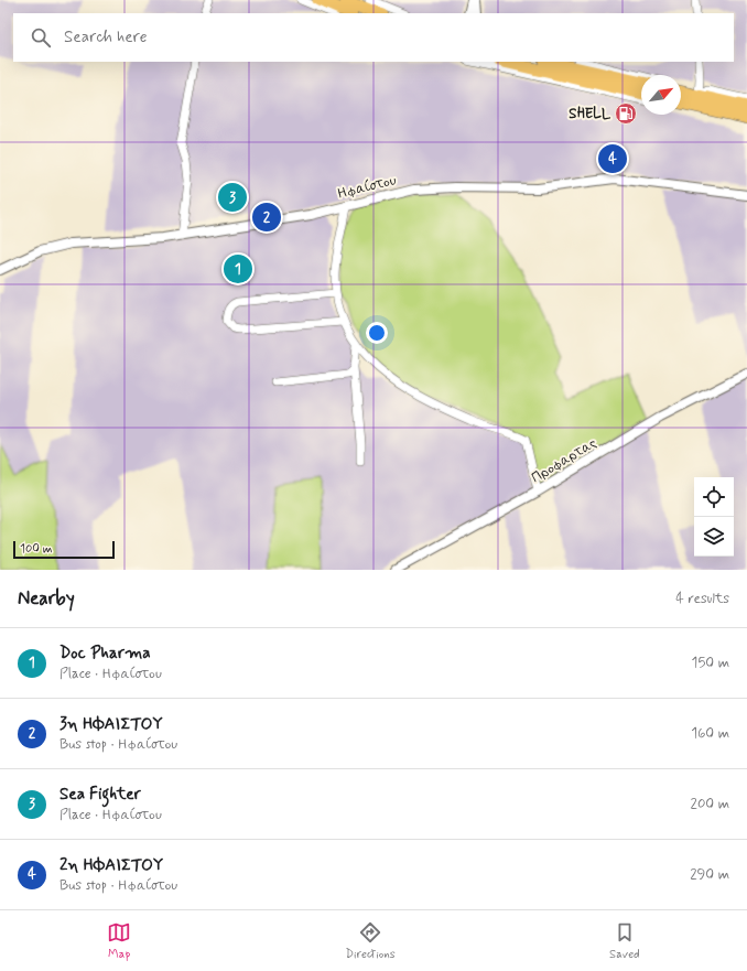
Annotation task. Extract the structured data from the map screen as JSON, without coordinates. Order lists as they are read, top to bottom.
{
  "streets": {
    "street": ["Ηφαίστου", "Προφαρτας"]
  },
  "places": {
    "fuel station": ["SHELL"]
  },
  "scale_bar": "100 m",
  "north": "top right",
  "page": {
    "search": "Search here",
    "pins": [
      "4",
      "3",
      "2",
      "1"
    ],
    "scale": "100 m",
    "heading": ["Nearby", "4 results"],
    "list": [
      {
        "mark": "1",
        "name": "Doc Pharma",
        "note": "Place · Ηφαίστου",
        "value": "150 m"
      },
      {
        "mark": "2",
        "name": "3η ΗΦΑΙΣΤΟΥ",
        "note": "Bus stop · Ηφαίστου",
        "value": "160 m"
      },
      {
        "mark": "3",
        "name": "Sea Fighter",
        "note": "Place · Ηφαίστου",
        "value": "200 m"
      },
      {
        "mark": "4",
        "name": "2η ΗΦΑΙΣΤΟΥ",
        "note": "Bus stop · Ηφαίστου",
        "value": "290 m"
      }
    ],
    "nav": ["Map", "Directions", "Saved"]
  }
}
